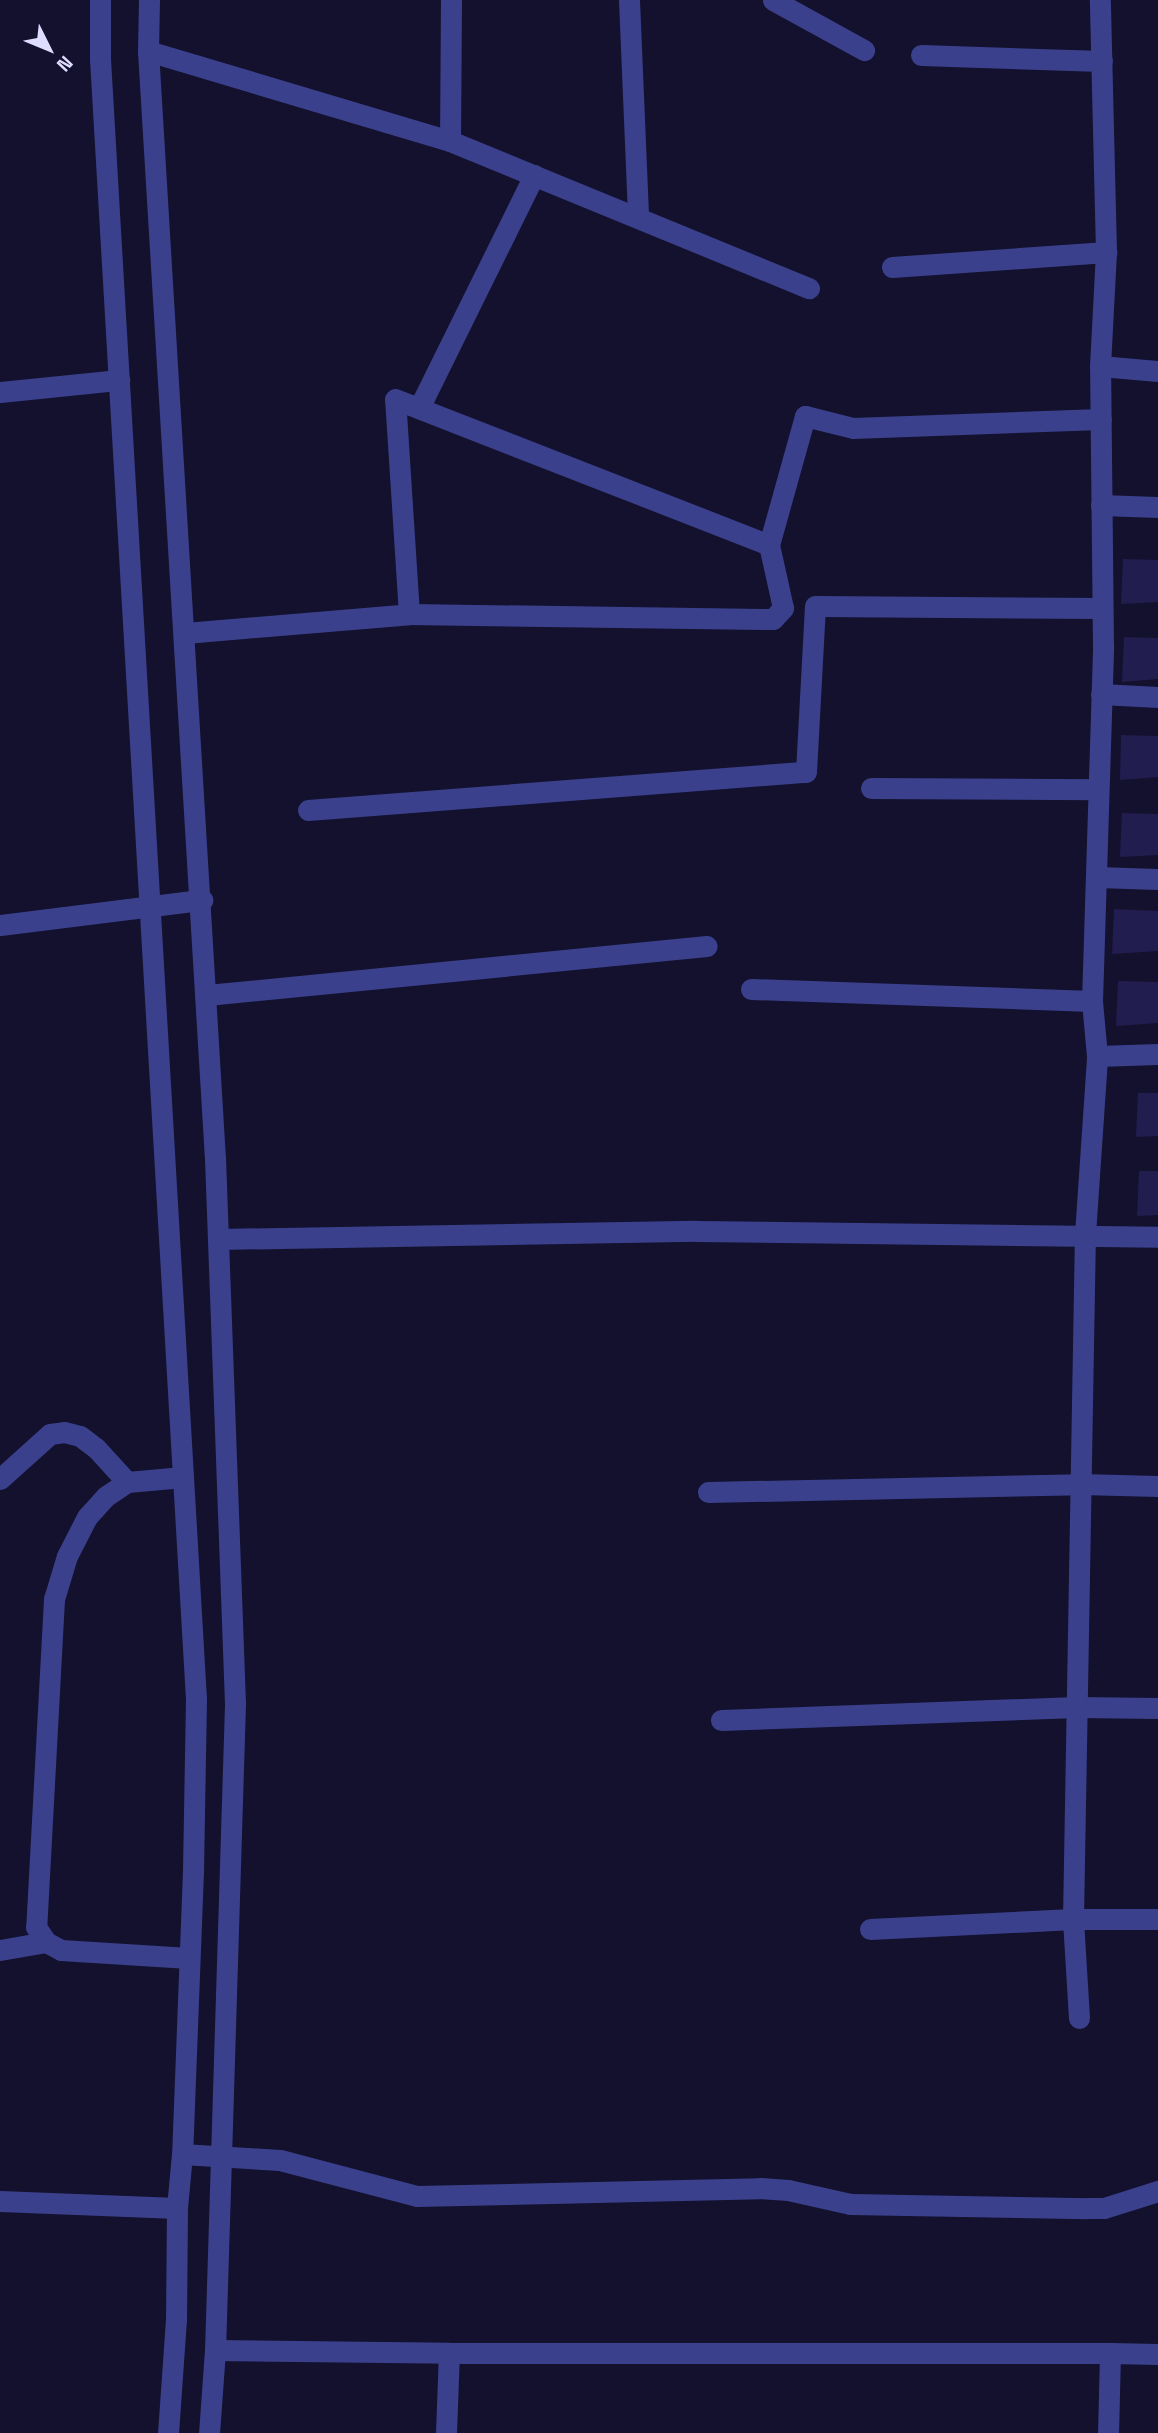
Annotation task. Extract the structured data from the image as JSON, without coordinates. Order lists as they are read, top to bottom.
{
  "north": "bottom right"
}
